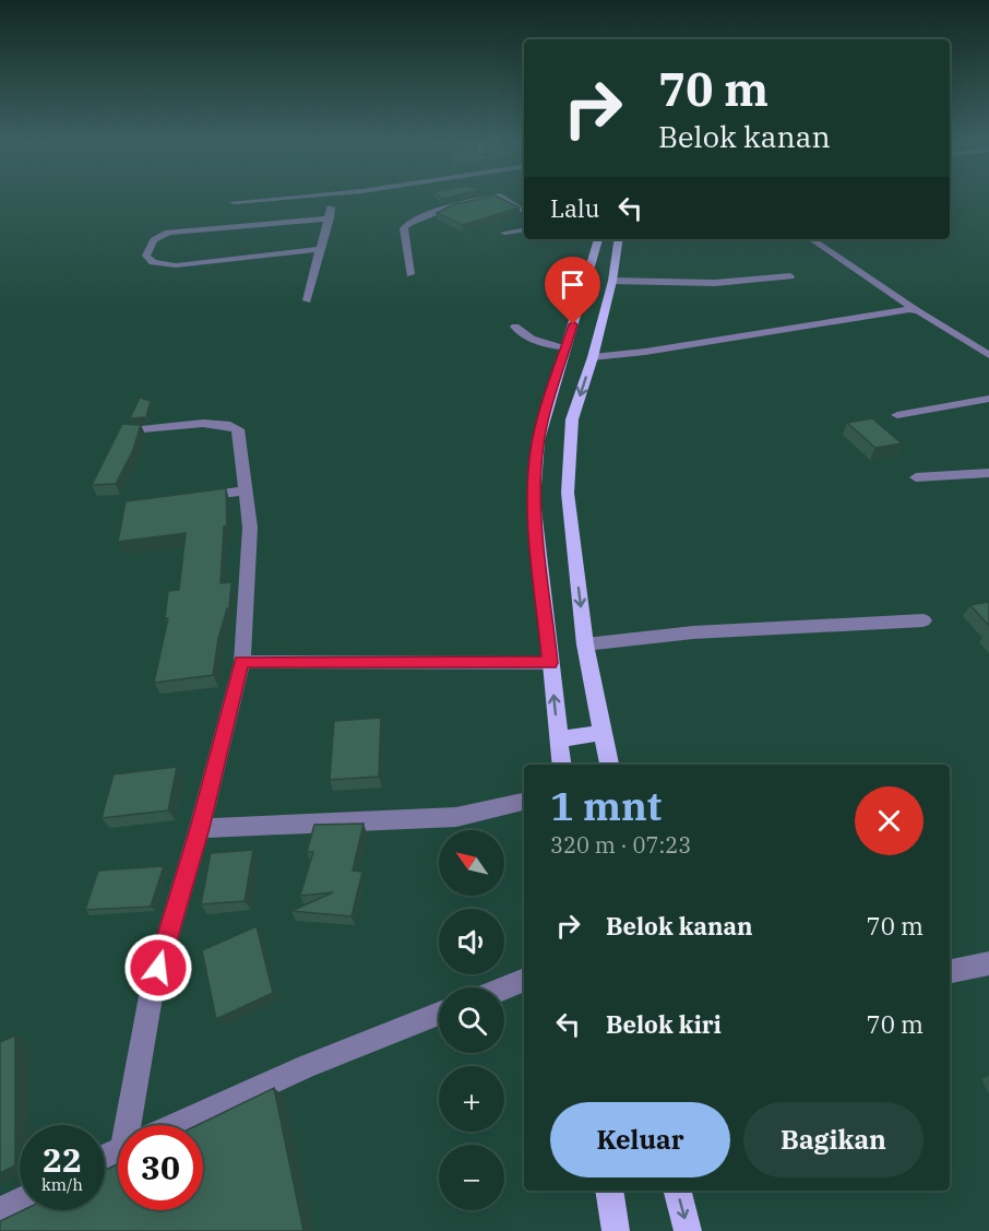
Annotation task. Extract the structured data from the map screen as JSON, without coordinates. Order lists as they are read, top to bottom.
{
  "north": "top left",
  "page": {
    "turn": ["70 m", "Belok kanan"],
    "then": "Lalu",
    "heading": ["1 mnt", "320 m · 07:23"],
    "map_buttons": ["+", "−"],
    "list": [
      {
        "name": "Belok kanan",
        "value": "70 m"
      },
      {
        "name": "Belok kiri",
        "value": "70 m"
      }
    ],
    "buttons": ["Keluar", "Bagikan"],
    "speed": "22 km/h",
    "limit": "30"
  }
}
